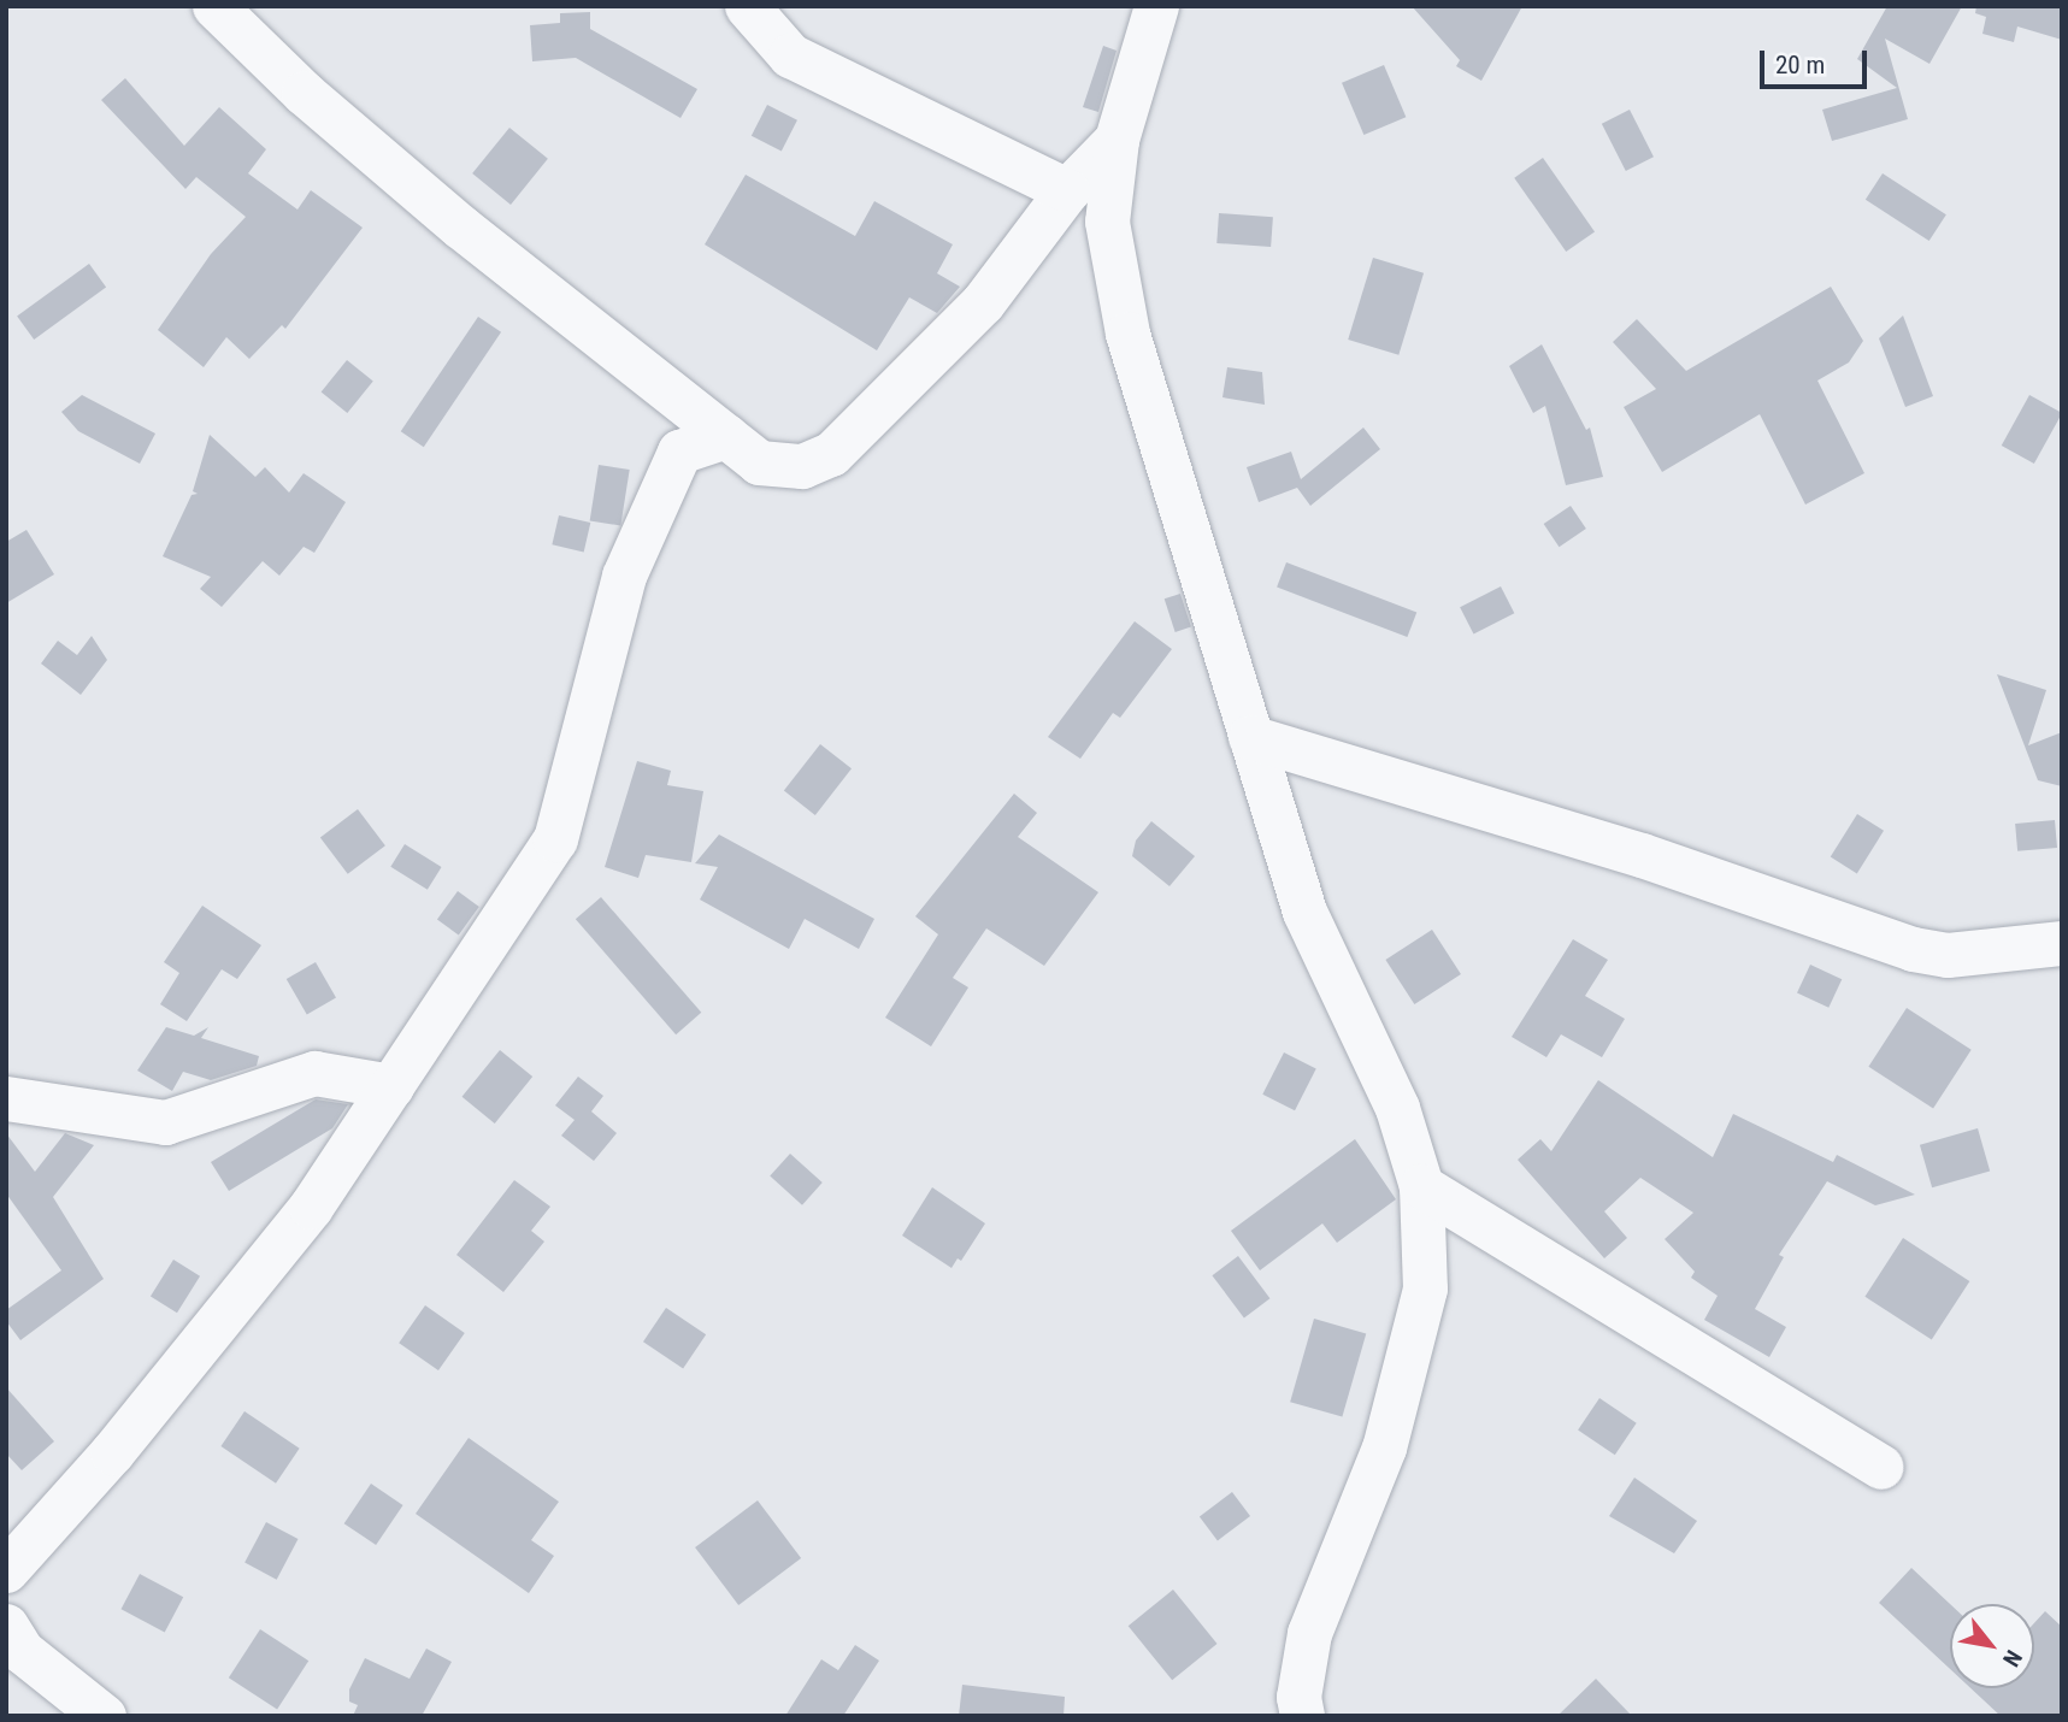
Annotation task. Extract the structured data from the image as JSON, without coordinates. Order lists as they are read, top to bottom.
{
  "scale_bar": "20 m",
  "north": "bottom right"
}
